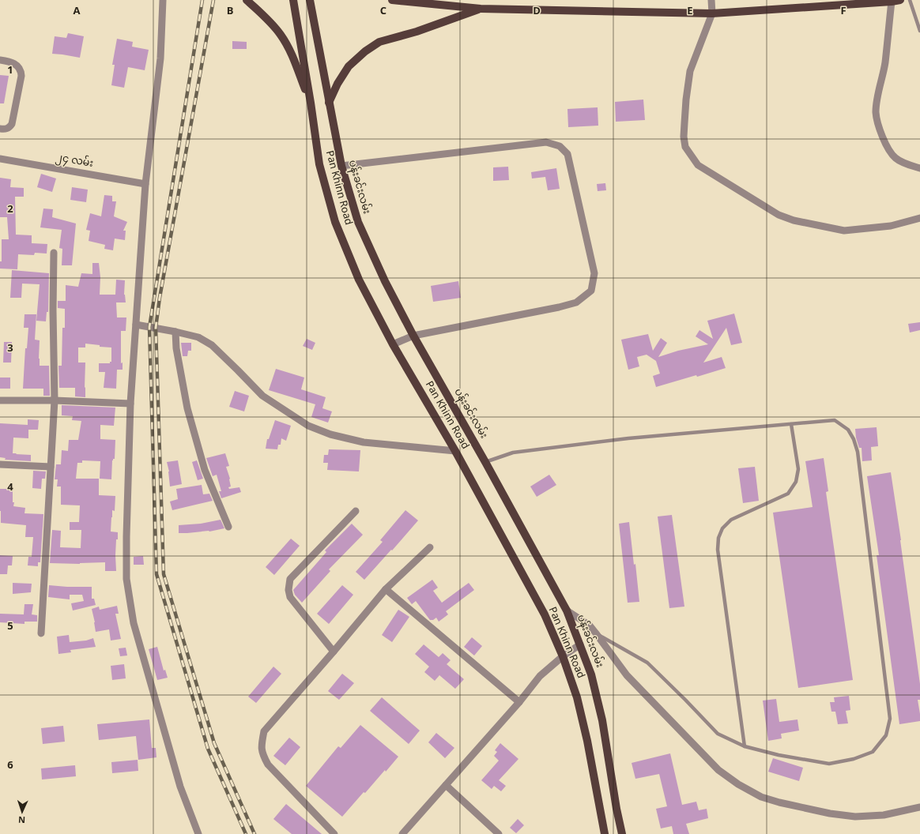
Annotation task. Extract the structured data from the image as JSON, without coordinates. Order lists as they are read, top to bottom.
{
  "streets": {
    "main road": ["ပန်းခင်းလမ်း", "Pan Khinn Road"],
    "street": ["၂၄ လမ်း"]
  },
  "north": "bottom",
  "grid": {
    "columns": [
      "A",
      "B",
      "C",
      "D",
      "E",
      "F"
    ],
    "rows": [
      "1",
      "2",
      "3",
      "4",
      "5",
      "6"
    ]
  }
}
